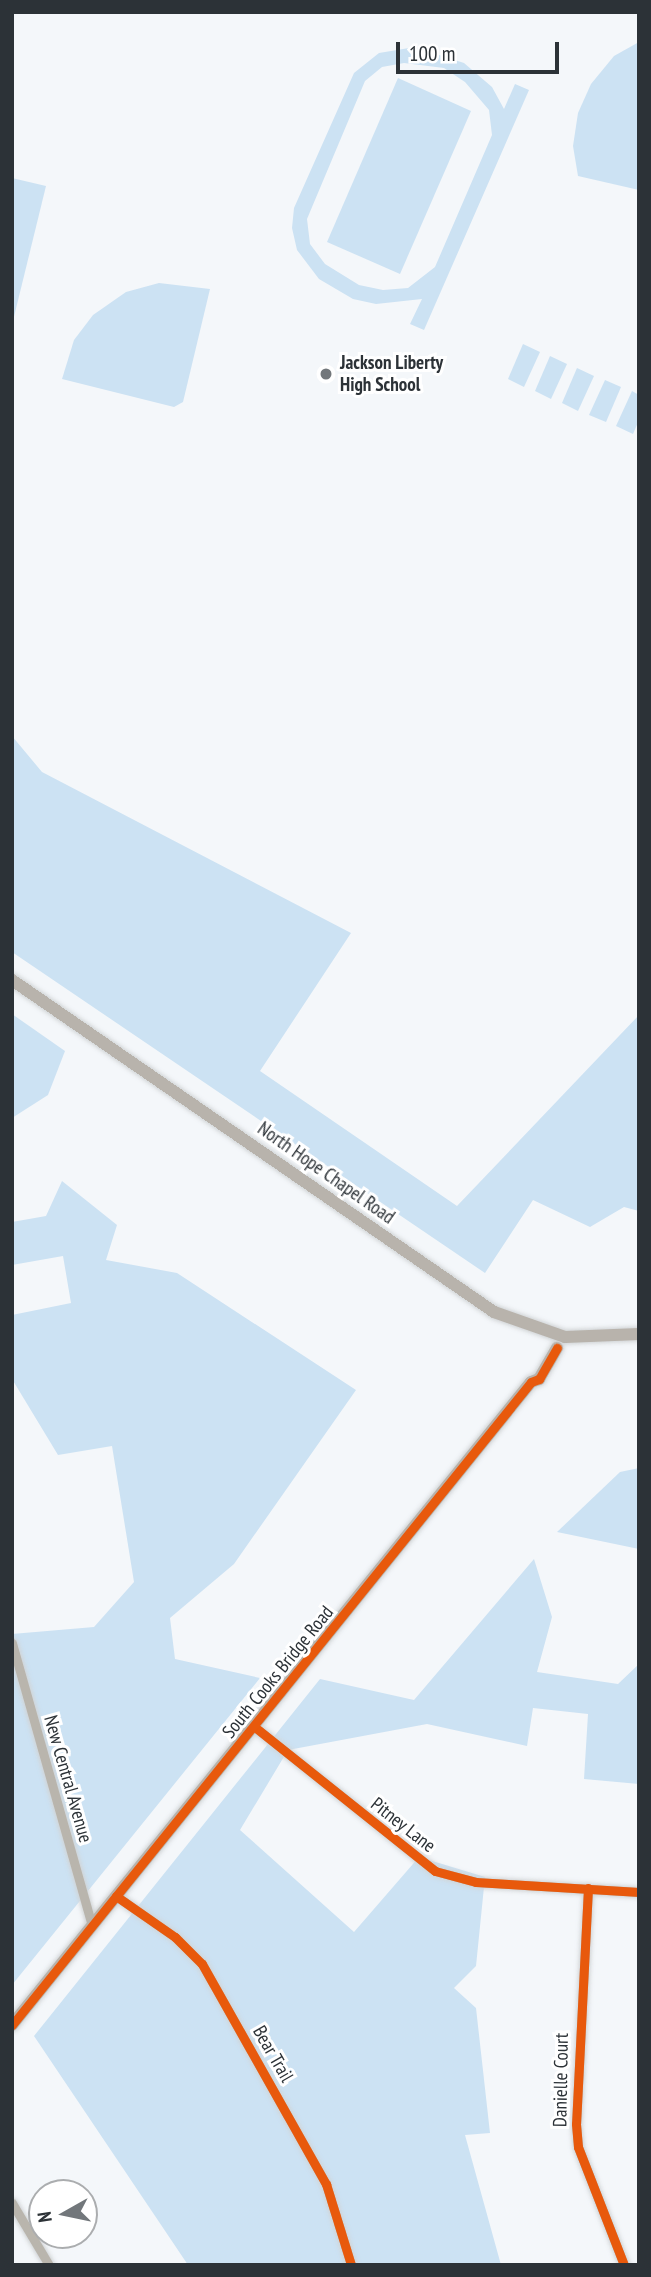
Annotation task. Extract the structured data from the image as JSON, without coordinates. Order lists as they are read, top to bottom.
{
  "streets": {
    "street": [
      "North Hope Chapel Road",
      "South Cooks Bridge Road",
      "New Central Avenue",
      "Pitney Lane",
      "Bear Trail",
      "Danielle Court"
    ]
  },
  "crossings": [
    ["North Hope Chapel Road", "South Cooks Bridge Road"],
    ["South Cooks Bridge Road", "New Central Avenue"],
    ["South Cooks Bridge Road", "Pitney Lane"],
    ["South Cooks Bridge Road", "Bear Trail"],
    ["Pitney Lane", "Danielle Court"]
  ],
  "places": ["Jackson Liberty High School"],
  "scale_bar": "100 m",
  "north": "left"
}
